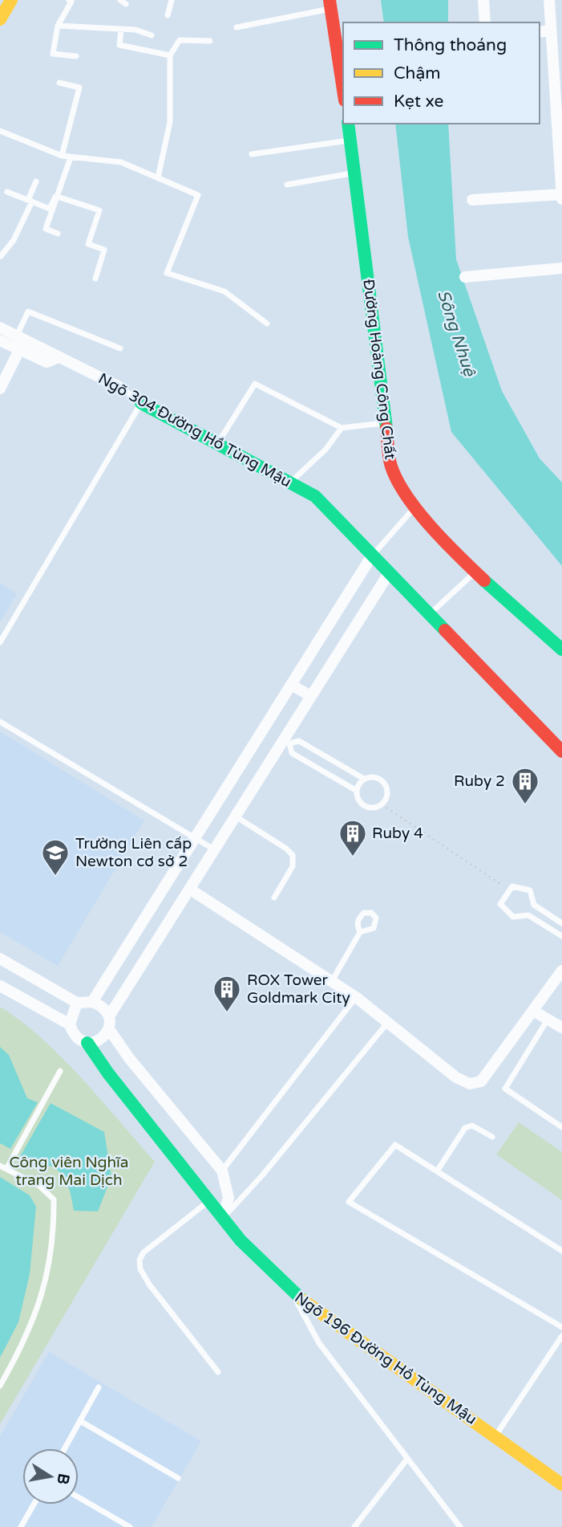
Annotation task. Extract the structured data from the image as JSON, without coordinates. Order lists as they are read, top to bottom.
{
  "streets": {
    "main road": ["Đường Hoàng Công Chất", "Ngõ 304 Đường Hồ Tùng Mậu", "Ngõ 196 Đường Hồ Tùng Mậu"]
  },
  "water": ["Sông Nhuệ"],
  "parks": ["Công viên Nghĩa trang Mai Dịch"],
  "places": {
    "building": ["Ruby 2", "Ruby 4", "ROX Tower Goldmark City"],
    "school or university": ["Trường Liên cấp Newton cơ sở 2"]
  },
  "legend": ["Thông thoáng", "Chậm", "Kẹt xe"],
  "north": "right"
}
